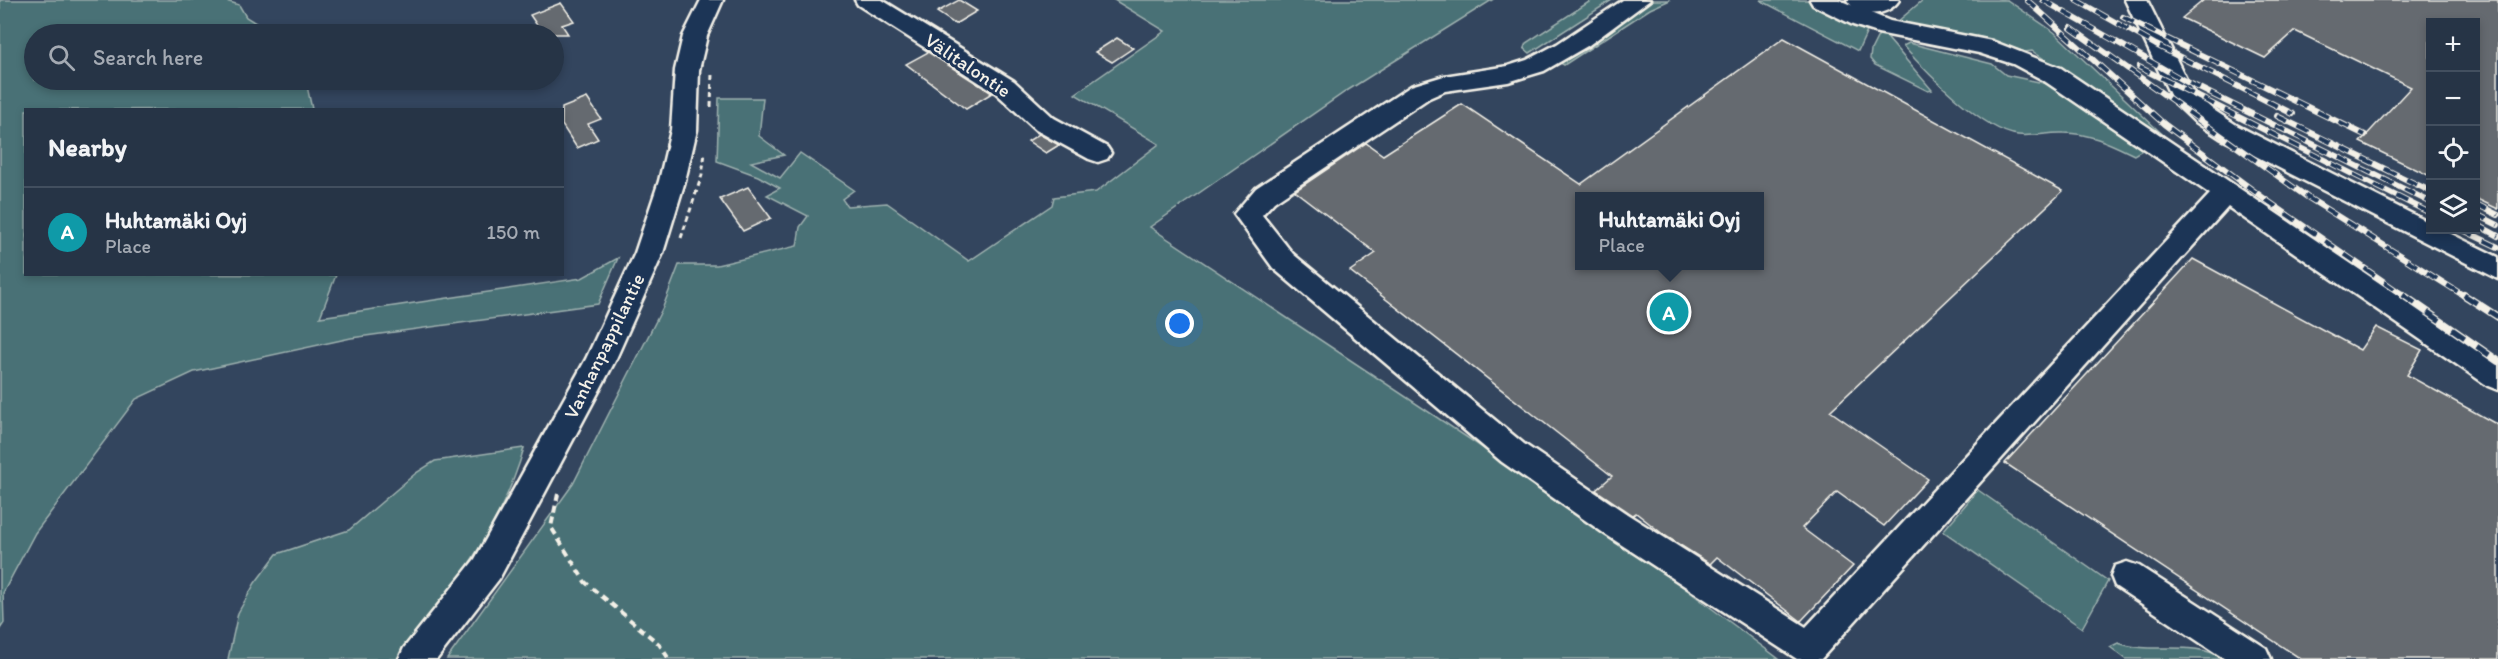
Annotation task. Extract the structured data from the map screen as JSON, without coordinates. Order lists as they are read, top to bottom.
{
  "streets": {
    "street": ["Välitalontie", "Vanhanpappilantie"]
  },
  "page": {
    "map_buttons": ["+", "−"],
    "search": "Search here",
    "heading": "Nearby",
    "list": [
      {
        "mark": "A",
        "name": "Huhtamäki Oyj",
        "note": "Place",
        "value": "150 m"
      }
    ],
    "popup": ["Huhtamäki Oyj", "Place"],
    "pins": "A"
  }
}
